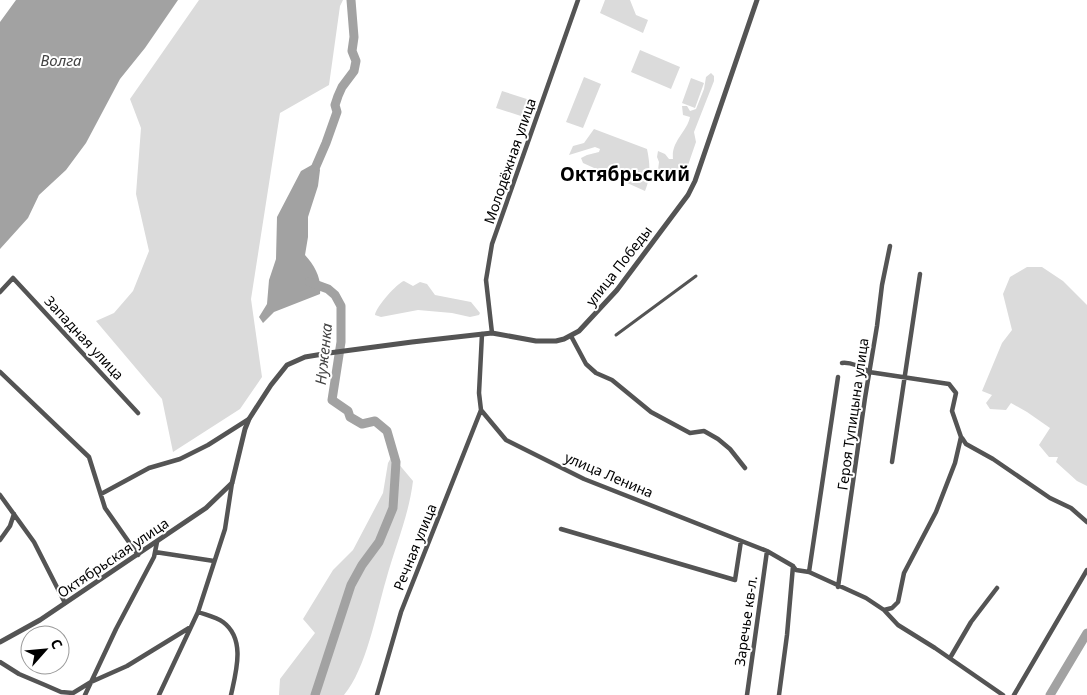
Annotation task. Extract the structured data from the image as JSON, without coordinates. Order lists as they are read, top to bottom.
{
  "streets": {
    "street": [
      "Молодёжная улица",
      "улица Победы",
      "Западная улица",
      "Героя Тупицына улица",
      "улица Ленина",
      "Речная улица",
      "Октябрьская улица",
      "Заречье кв-л."
    ]
  },
  "crossings": [
    ["Молодёжная улица", "улица Победы"],
    ["улица Победы", "Октябрьская улица"],
    ["Героя Тупицына улица", "улица Ленина"],
    ["улица Ленина", "Речная улица"],
    ["улица Ленина", "Заречье кв-л."]
  ],
  "districts": ["Октябрьский"],
  "water": ["Волга", "Нуженка"],
  "north": "top right"
}
